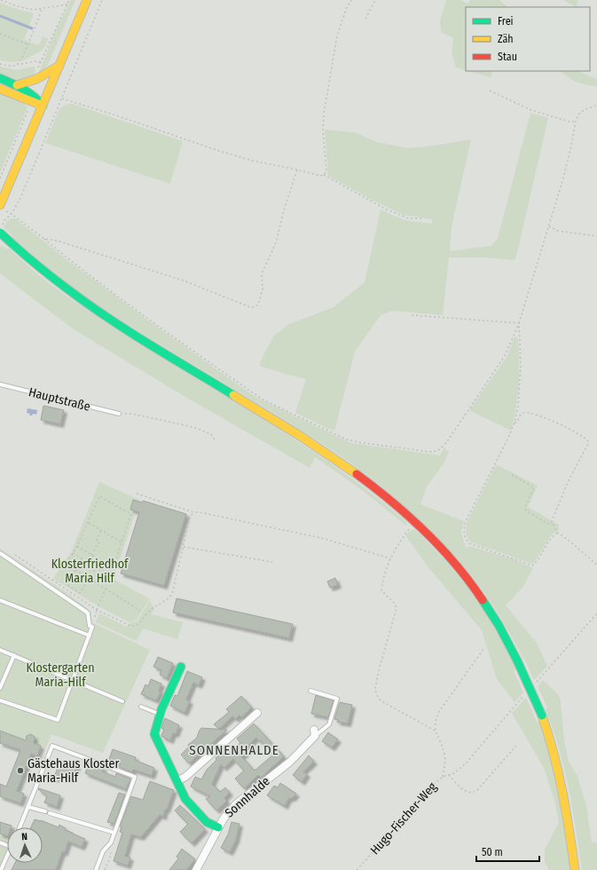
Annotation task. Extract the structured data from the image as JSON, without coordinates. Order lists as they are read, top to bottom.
{
  "streets": {
    "street": ["Sonnhalde"],
    "lane": ["Hauptstraße"],
    "path": ["Hugo-Fischer-Weg"]
  },
  "districts": ["SONNENHALDE"],
  "parks": ["Klosterfriedhof Maria Hilf", "Klostergarten Maria-Hilf"],
  "places": ["Gästehaus Kloster Maria-Hilf"],
  "legend": ["Frei", "Zäh", "Stau"],
  "scale_bar": "50 m",
  "north": "top"
}
